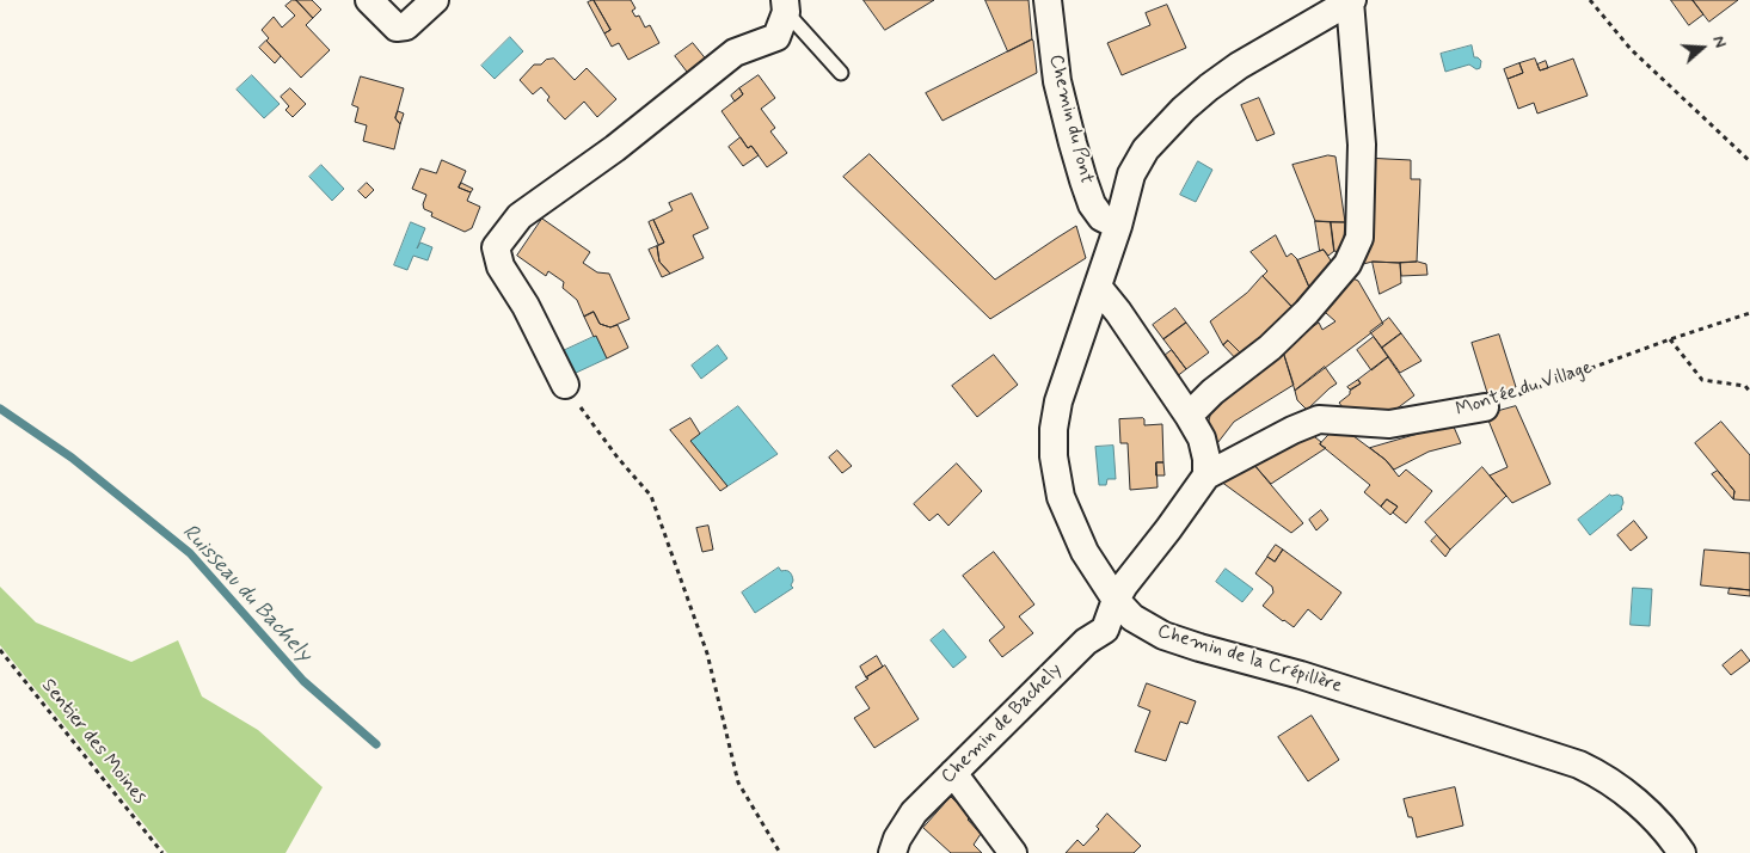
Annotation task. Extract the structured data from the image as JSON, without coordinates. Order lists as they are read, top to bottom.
{
  "streets": {
    "street": [
      "Chemin du Pont",
      "Montée du Village",
      "Chemin de la Crépillère",
      "Chemin de Bachely"
    ],
    "path": ["Sentier des Moines"]
  },
  "crossings": [
    ["Chemin du Pont", "Chemin de la Crépillère"],
    ["Montée du Village", "Chemin de la Crépillère"],
    ["Montée du Village", "Chemin de Bachely"],
    ["Chemin de la Crépillère", "Chemin de Bachely"]
  ],
  "water": ["Ruisseau du Bachely"],
  "north": "right"
}
